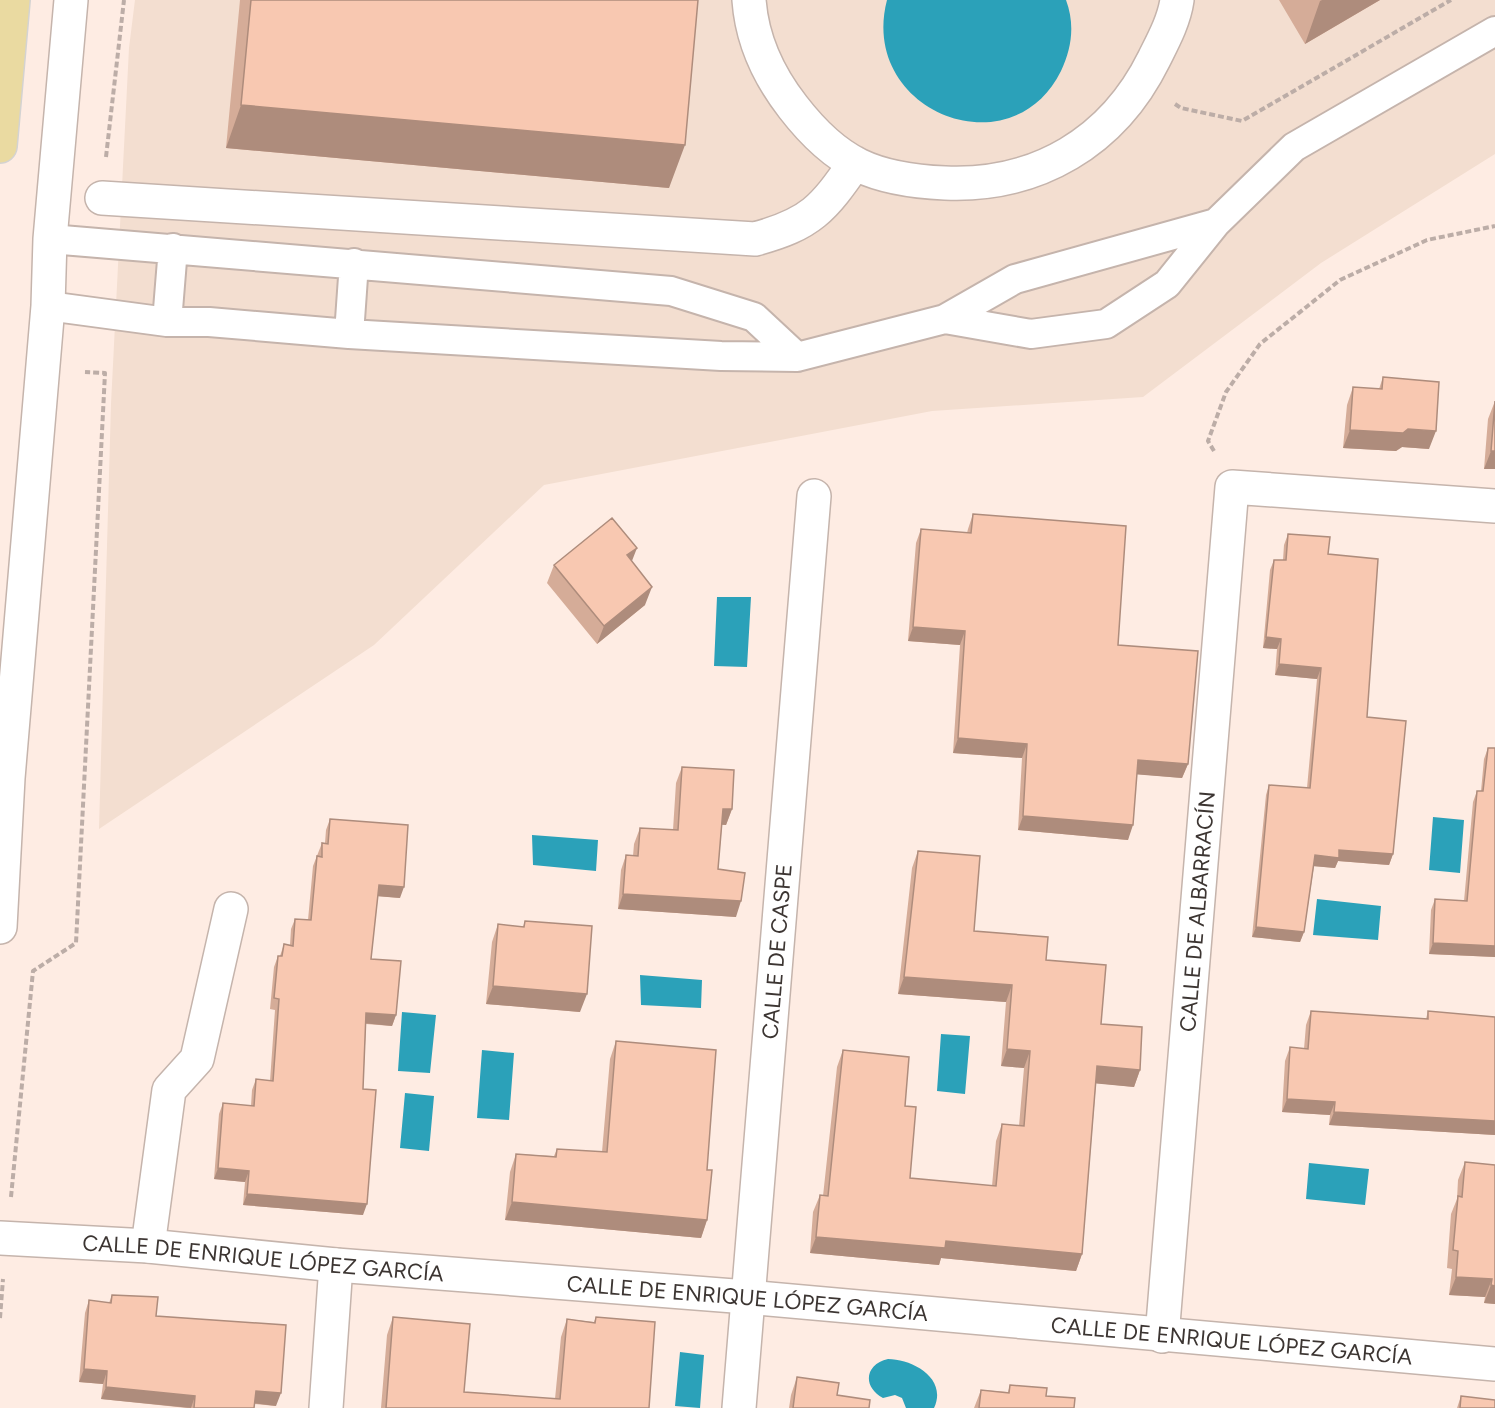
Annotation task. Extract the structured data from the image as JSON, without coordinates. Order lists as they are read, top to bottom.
{
  "streets": {
    "street": ["CALLE DE ALBARRACÍN", "CALLE DE CASPE", "CALLE DE ENRIQUE LÓPEZ GARCÍA"]
  },
  "crossings": [
    ["CALLE DE ALBARRACÍN", "CALLE DE ENRIQUE LÓPEZ GARCÍA"],
    ["CALLE DE CASPE", "CALLE DE ENRIQUE LÓPEZ GARCÍA"]
  ]
}
